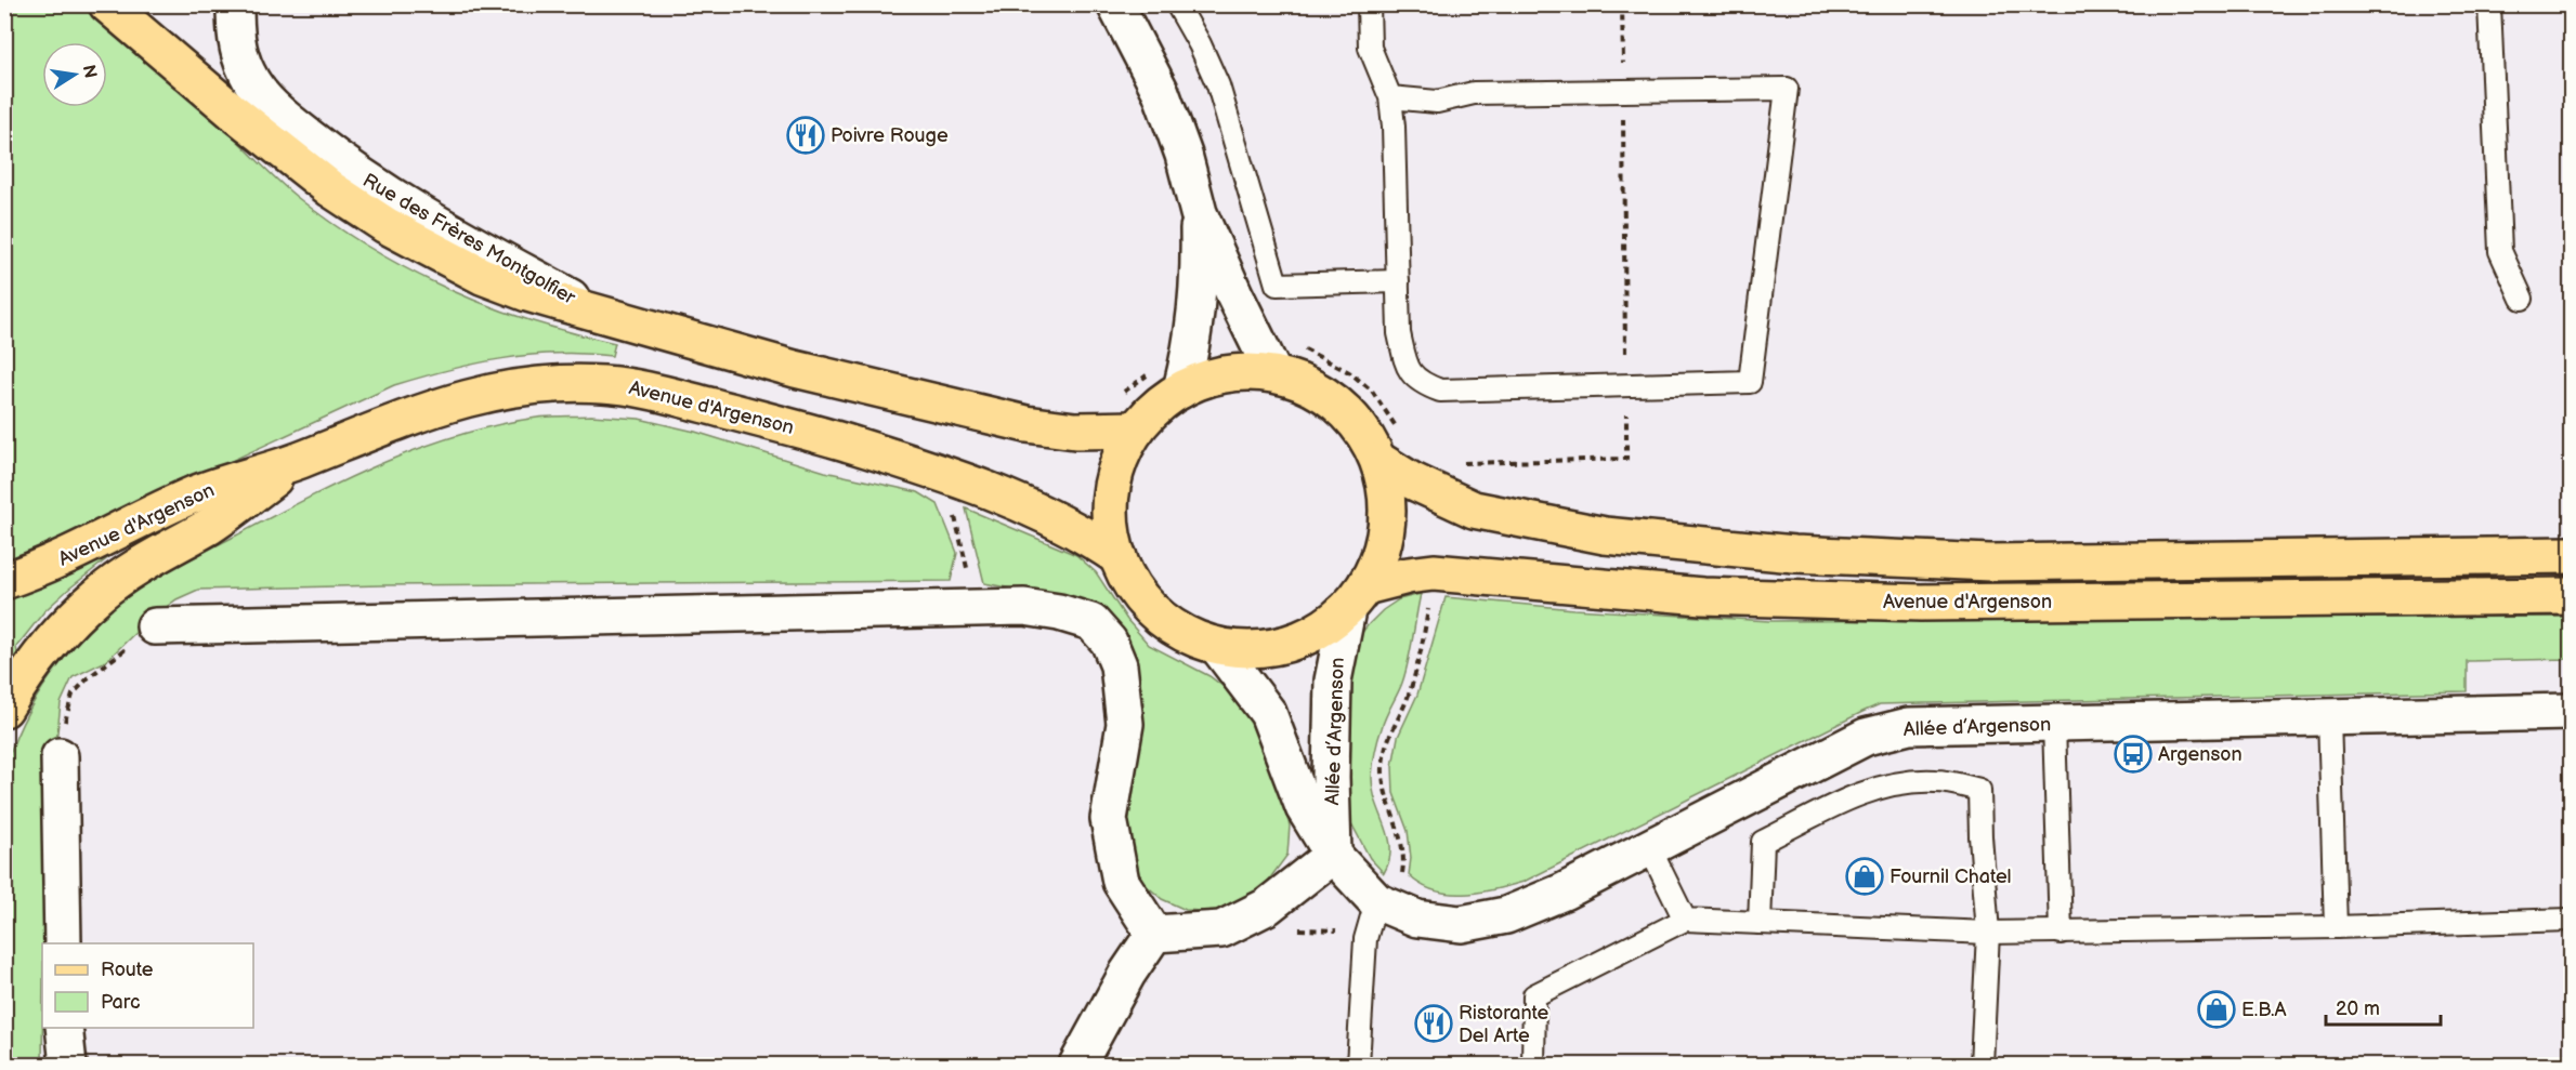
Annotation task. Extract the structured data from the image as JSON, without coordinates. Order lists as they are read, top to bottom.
{
  "streets": {
    "main road": ["Avenue d'Argenson"],
    "street": ["Rue des Frères Montgolfier", "Allée d’Argenson"]
  },
  "crossings": [
    ["Avenue d'Argenson", "Allée d’Argenson"]
  ],
  "places": {
    "restaurant": ["Poivre Rouge", "Ristorante Del Arte"],
    "bus stop": ["Argenson"],
    "shop": ["Fournil Chatel", "E.B.A"]
  },
  "legend": ["Route", "Parc"],
  "scale_bar": "20 m",
  "north": "right"
}
